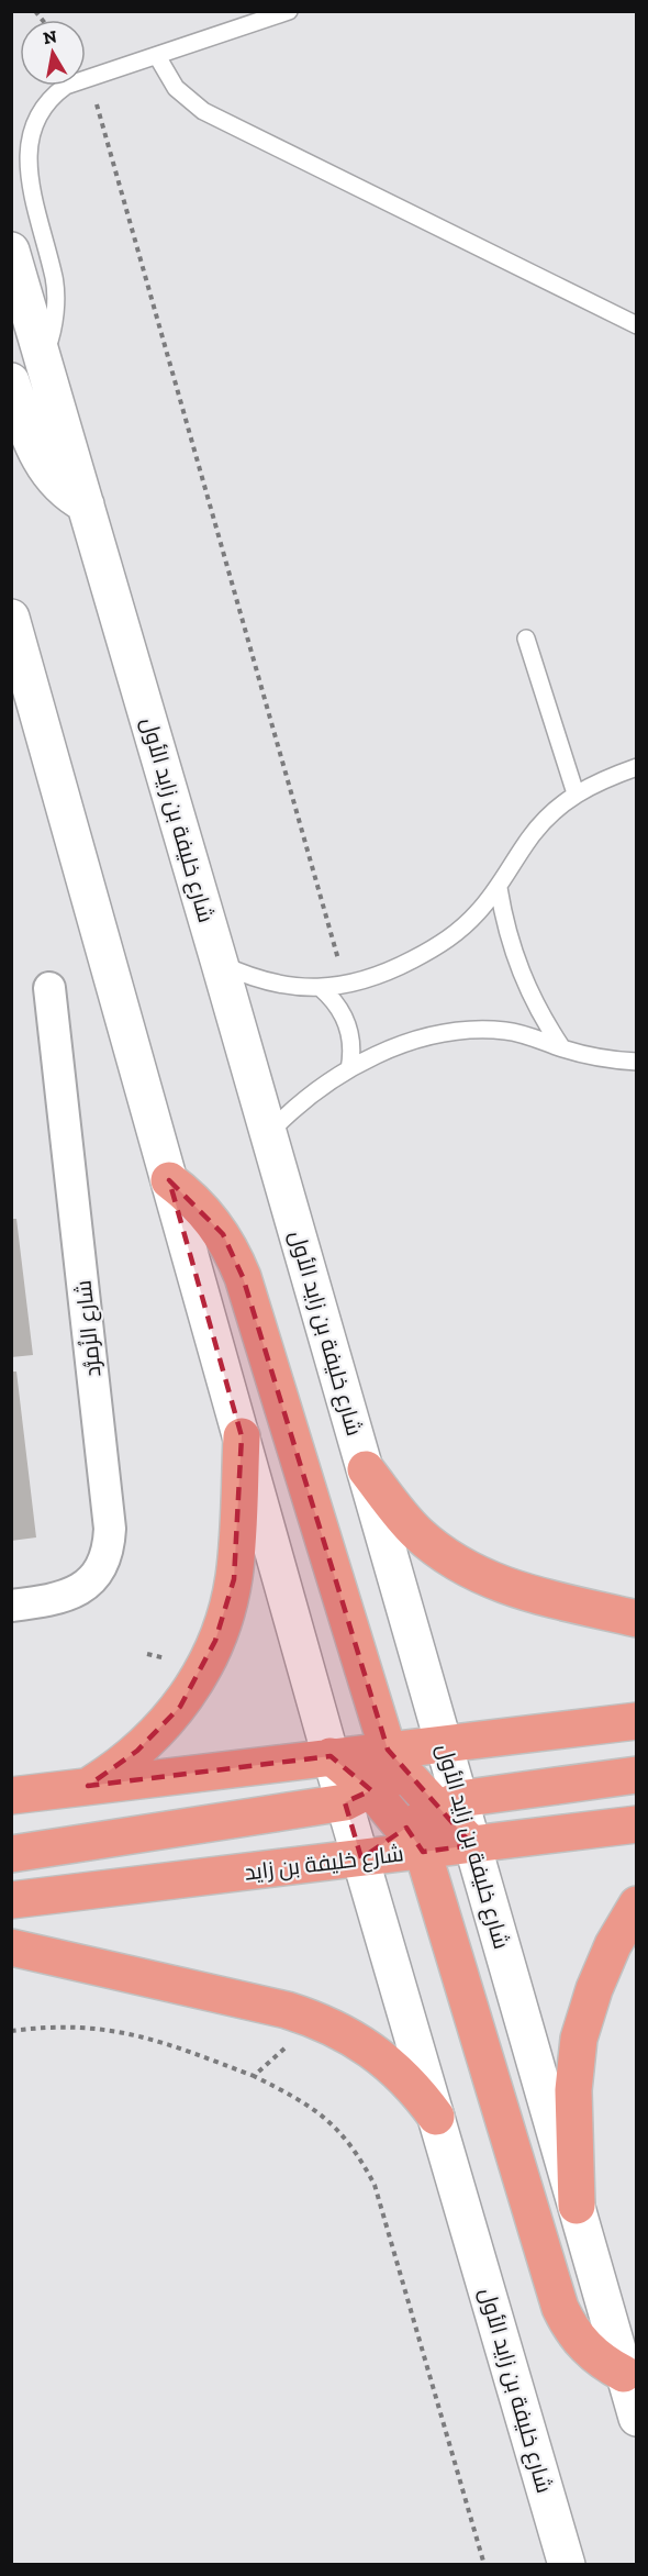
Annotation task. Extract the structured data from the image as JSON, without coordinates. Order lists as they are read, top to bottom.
{
  "streets": {
    "highway": ["شارع خليفة بن زايد"],
    "main road": ["شارع خليفة بن زايد الأول"],
    "street": ["شارع الزُمرُّد"]
  },
  "crossings": [
    ["شارع خليفة بن زايد الأول", "شارع خليفة بن زايد"]
  ],
  "north": "top"
}
